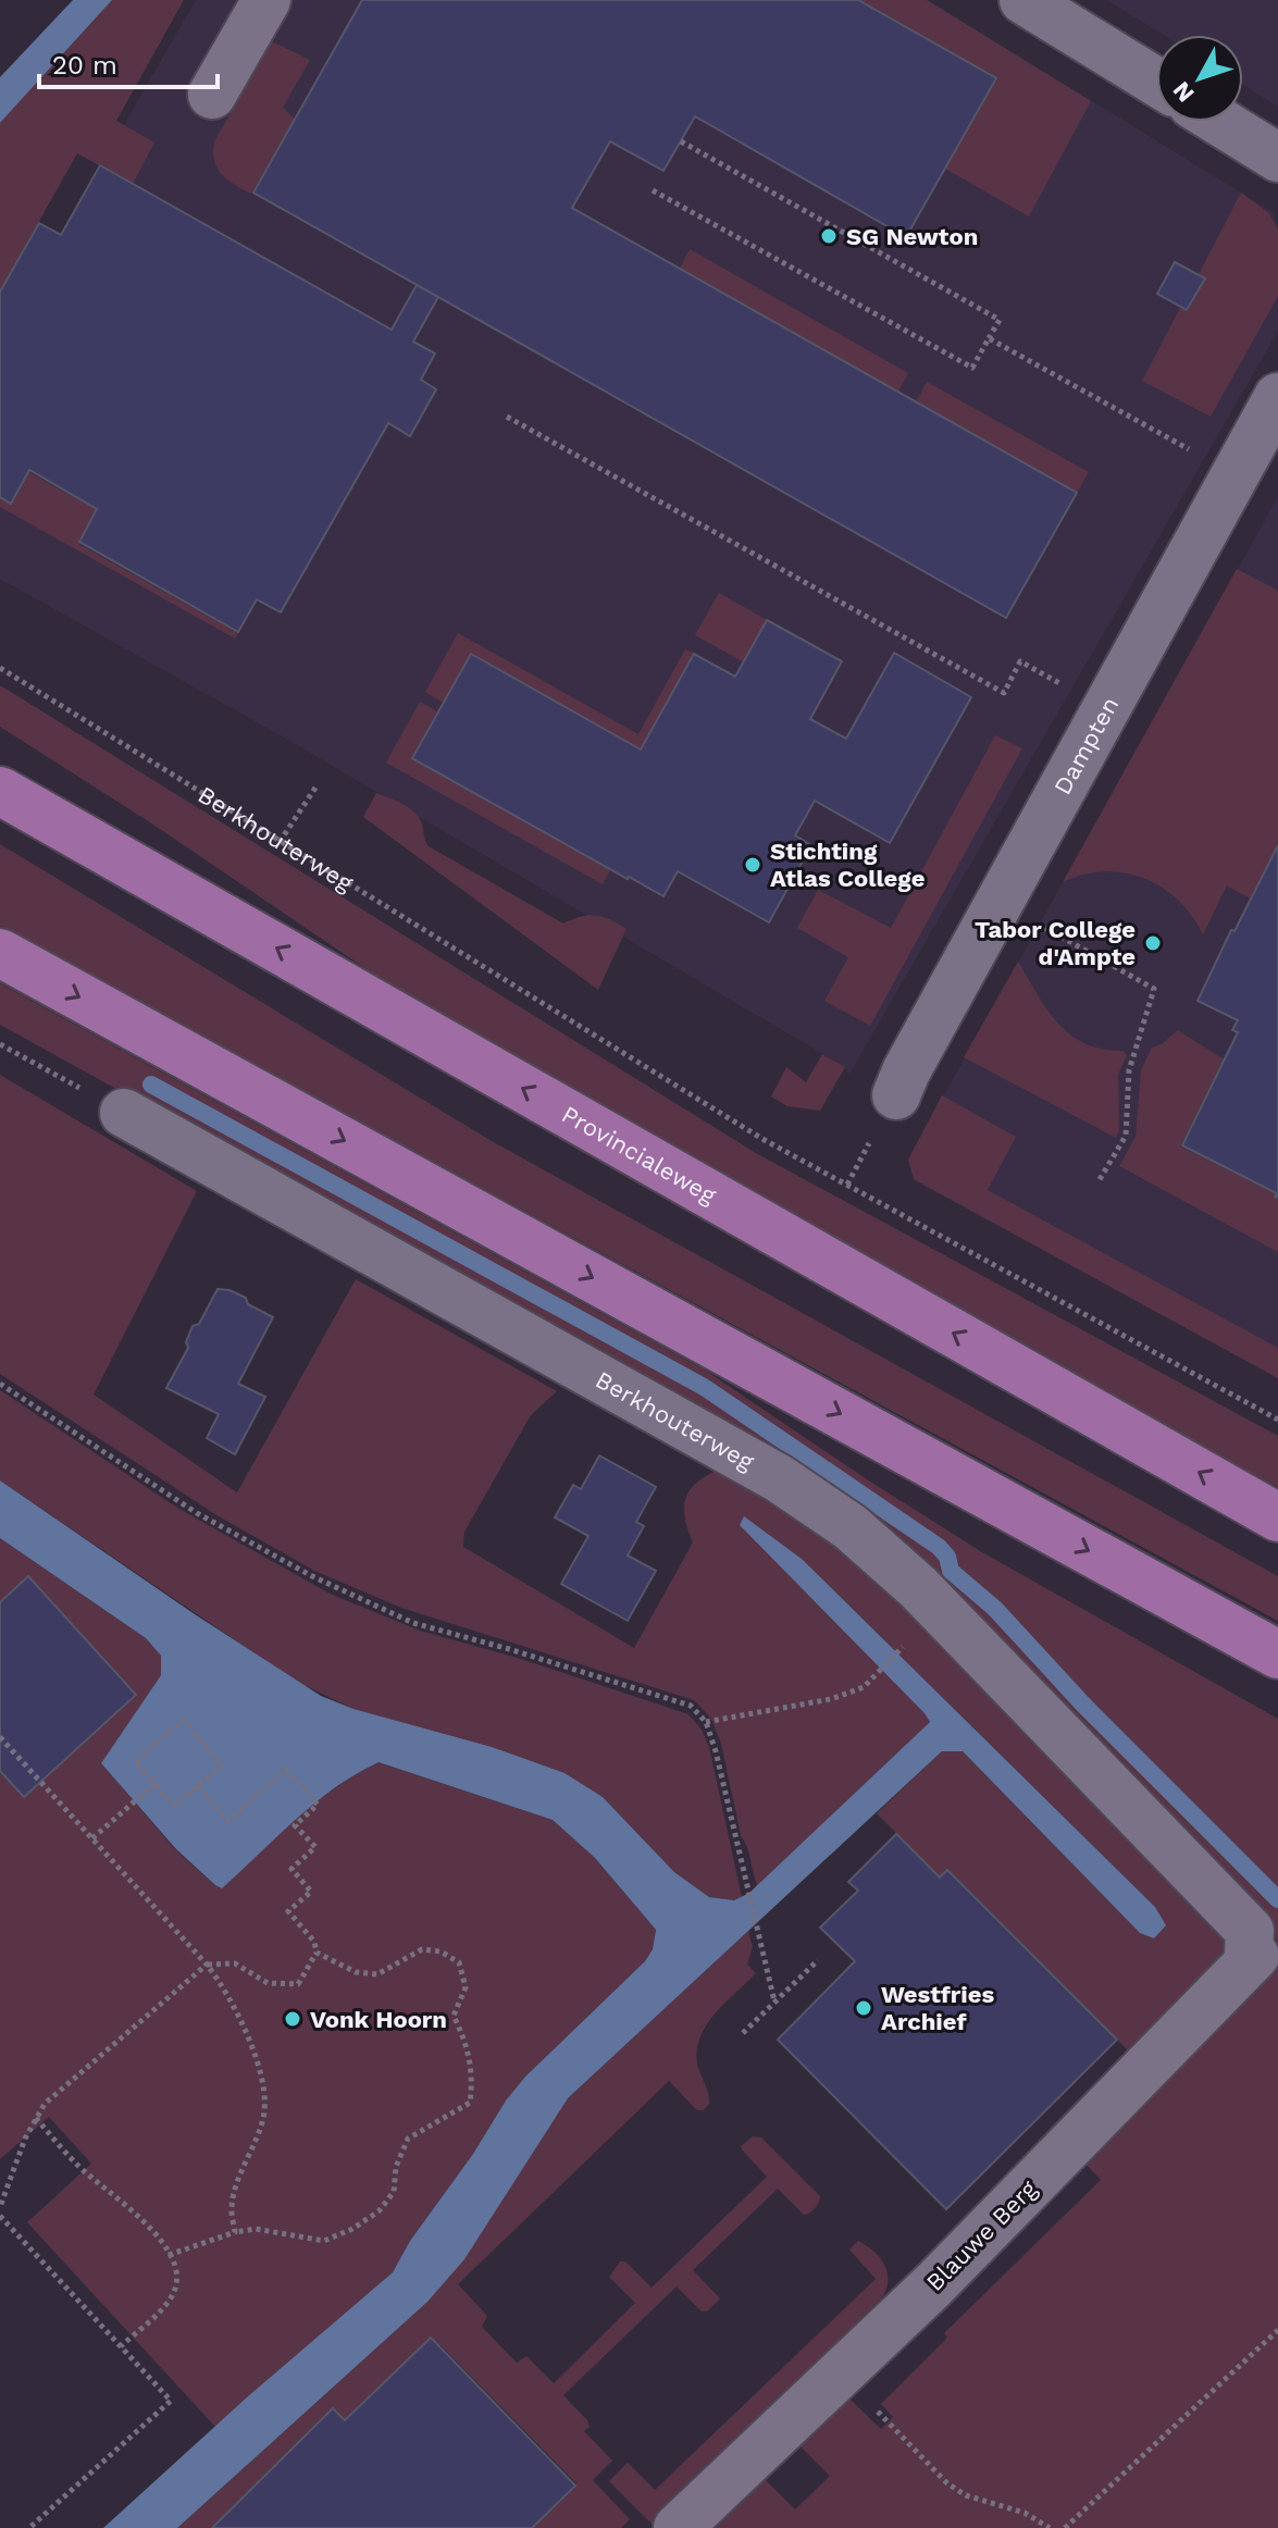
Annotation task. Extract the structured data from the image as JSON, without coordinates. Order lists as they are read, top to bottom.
{
  "streets": {
    "main road": ["Provincialeweg"],
    "street": ["Dampten", "Berkhouterweg", "Blauwe Berg"]
  },
  "crossings": [
    ["Berkhouterweg", "Blauwe Berg"]
  ],
  "places": [
    "SG Newton",
    "Stichting Atlas College",
    "Tabor College d'Ampte",
    "Westfries Archief",
    "Vonk Hoorn"
  ],
  "scale_bar": "20 m",
  "north": "bottom left"
}
